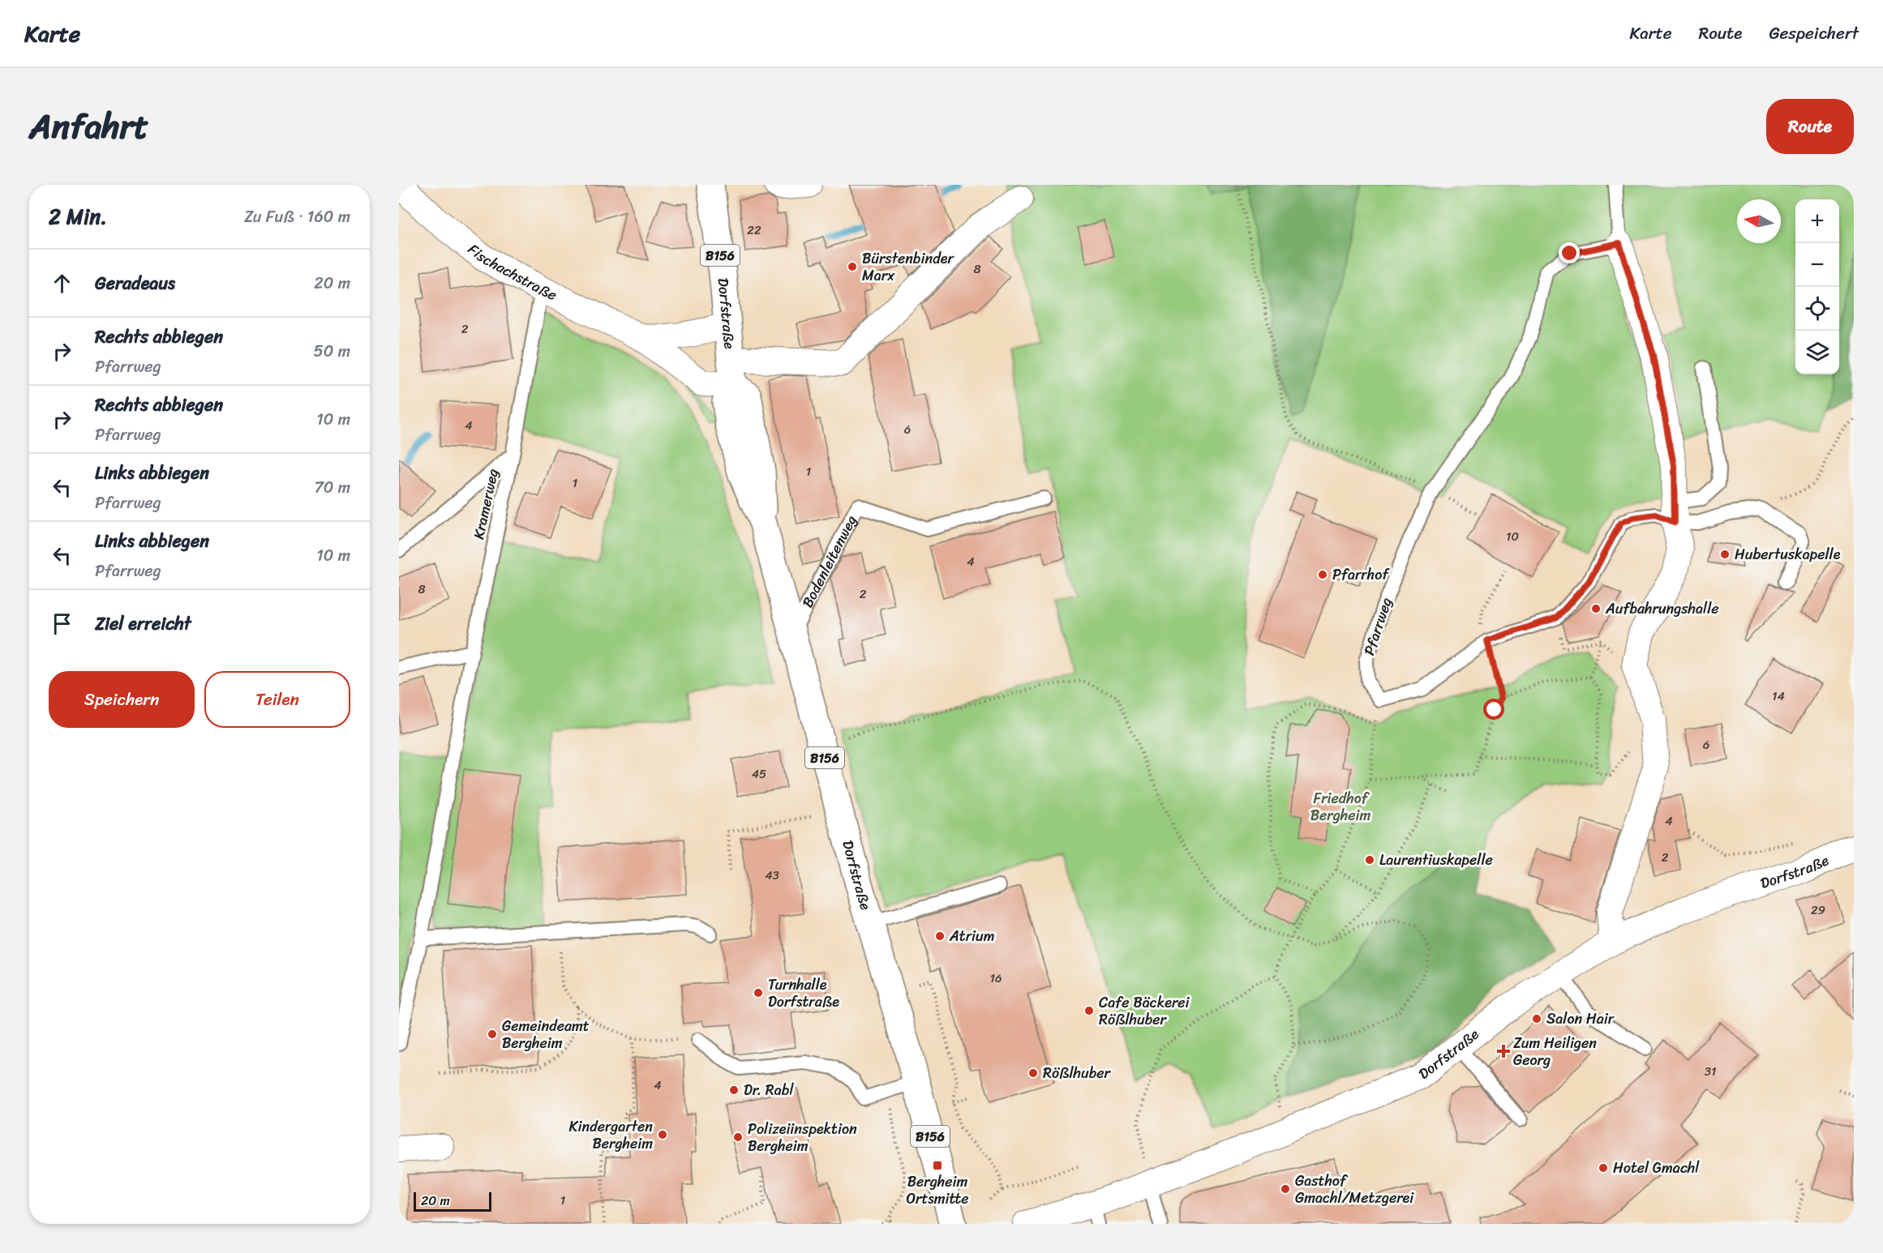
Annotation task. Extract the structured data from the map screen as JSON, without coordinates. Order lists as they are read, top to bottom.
{
  "streets": {
    "main road": ["B156", "Dorfstraße"],
    "street": ["Fischachstraße"],
    "lane": ["Kramerweg", "Bodenleitenweg", "Pfarrweg"]
  },
  "crossings": [
    ["Fischachstraße", "Dorfstraße"],
    ["Fischachstraße", "Kramerweg"],
    ["Dorfstraße", "Bodenleitenweg"]
  ],
  "parks": ["Friedhof Bergheim"],
  "places": {
    "other": [
      "Bürstenbinder Marx",
      "Hubertuskapelle",
      "Pfarrhof",
      "Aufbahrungshalle",
      "Laurentiuskapelle",
      "Atrium",
      "Turnhalle Dorfstraße",
      "Cafe Bäckerei Rößlhuber",
      "Salon Hair",
      "Gemeindeamt Bergheim",
      "Rößlhuber",
      "Dr. Rabl",
      "Kindergarten Bergheim",
      "Polizeiinspektion Bergheim",
      "Hotel Gmachl",
      "Gasthof Gmachl/Metzgerei"
    ],
    "health": ["Zum Heiligen Georg"],
    "transit": ["Bergheim Ortsmitte"]
  },
  "house_numbers": [
    "22",
    "8",
    "2",
    "4",
    "6",
    "1",
    "1",
    "10",
    "4",
    "8",
    "2",
    "14",
    "6",
    "45",
    "4",
    "2",
    "43",
    "29",
    "16",
    "31",
    "4",
    "1"
  ],
  "scale_bar": "20 m",
  "north": "left",
  "page": {
    "header": "Karte",
    "nav": ["Karte", "Route", "Gespeichert"],
    "title": "Anfahrt",
    "buttons": [
      "Route",
      ["Speichern", "Teilen"]
    ],
    "heading": ["2 Min.", "Zu Fuß · 160 m"],
    "map_buttons": ["+", "−"],
    "list": [
      ["Geradeaus", "20 m"],
      ["Rechts abbiegen", "Pfarrweg", "50 m"],
      ["Rechts abbiegen", "Pfarrweg", "10 m"],
      ["Links abbiegen", "Pfarrweg", "70 m"],
      ["Links abbiegen", "Pfarrweg", "10 m"],
      "Ziel erreicht"
    ],
    "scale": "20 m"
  }
}
